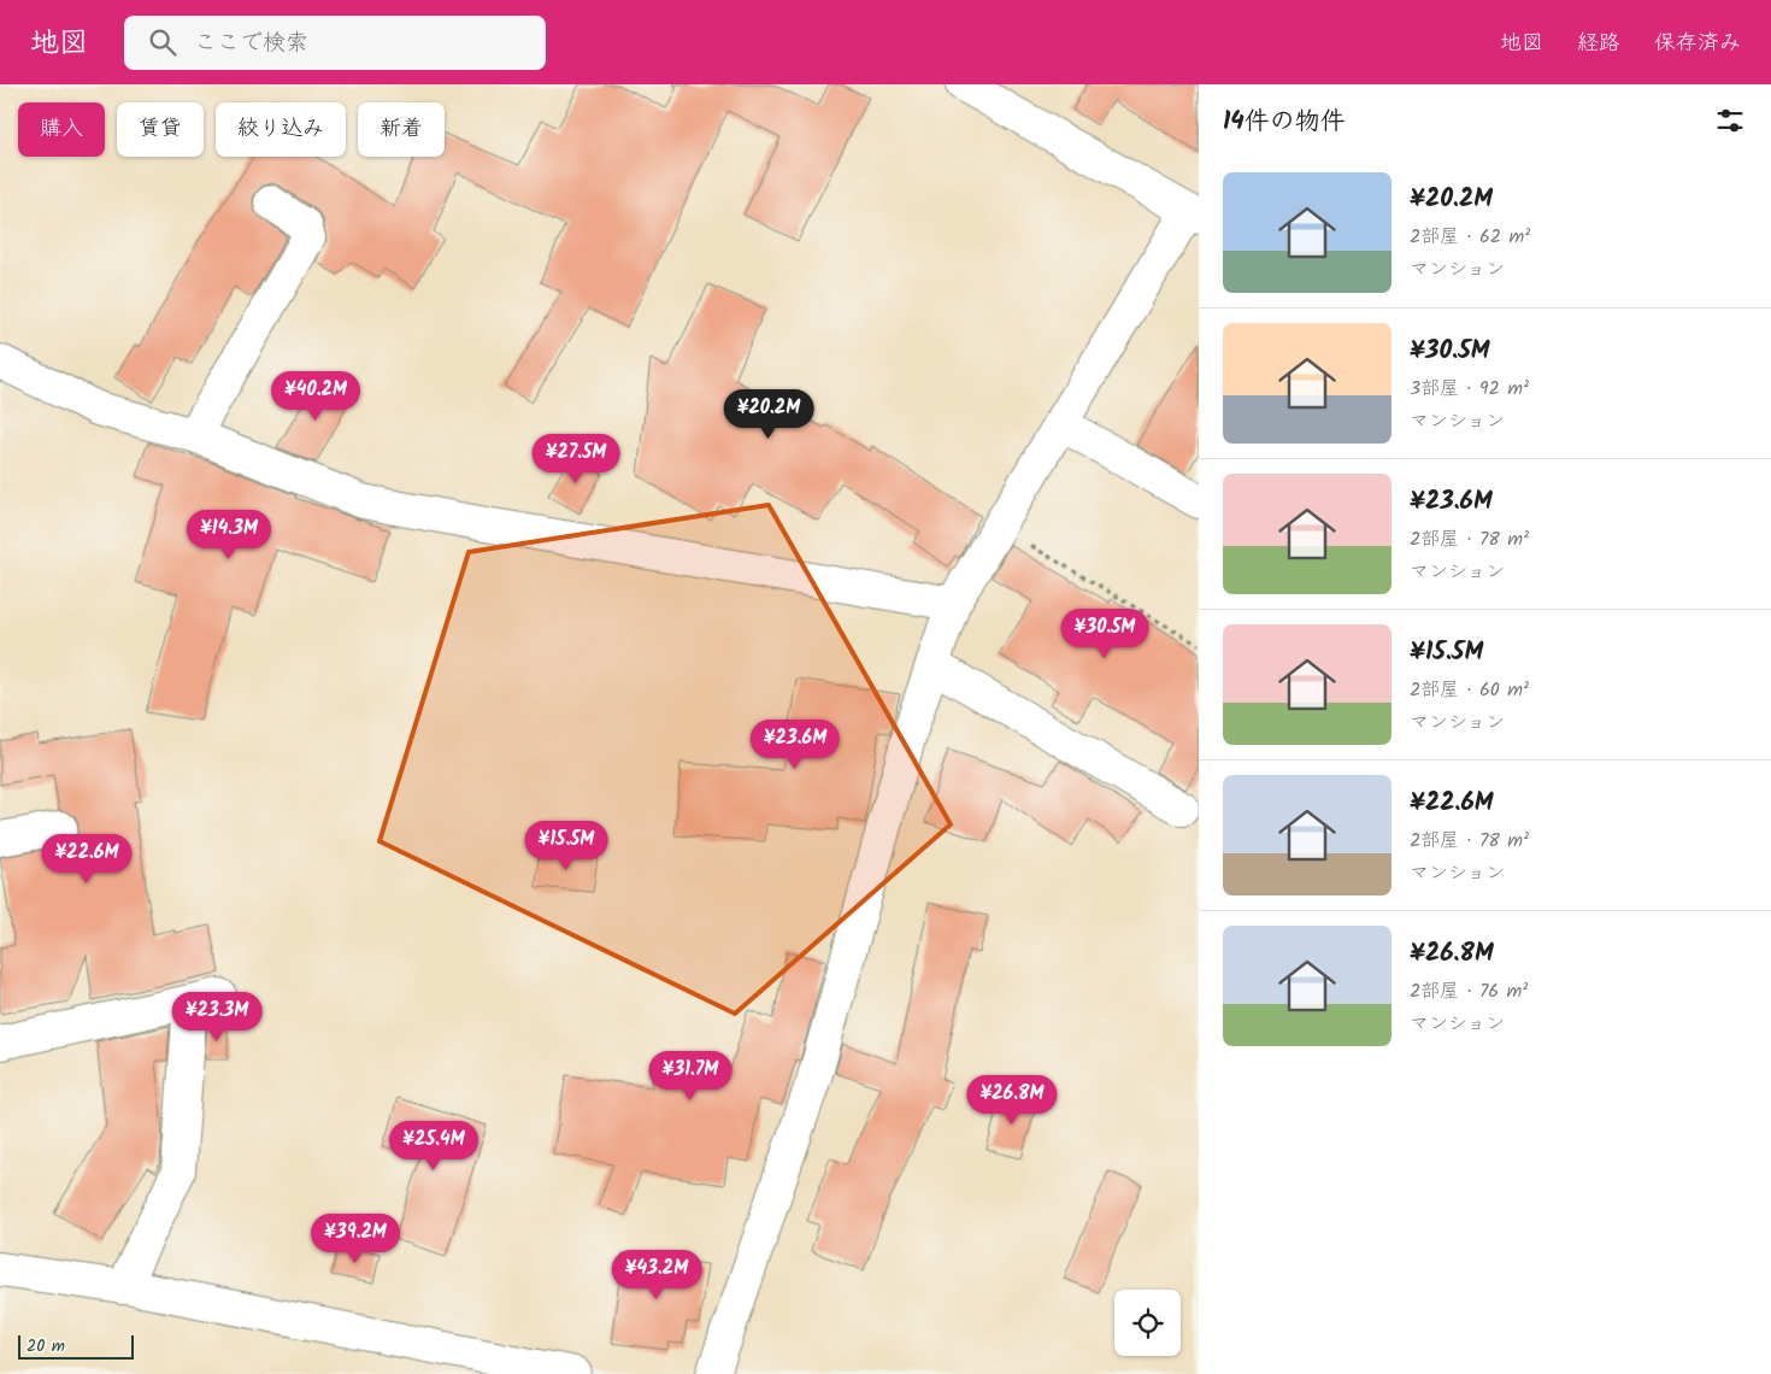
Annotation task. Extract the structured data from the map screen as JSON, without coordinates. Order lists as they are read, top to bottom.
{
  "scale_bar": "20 m",
  "page": {
    "header": "地図",
    "search": "ここで検索",
    "nav": ["地図", "経路", "保存済み"],
    "heading": "14件の物件",
    "chip": [
      "購入",
      "賃貸",
      "絞り込み",
      "新着"
    ],
    "list": [
      {
        "name": "¥20.2M",
        "note": "2部屋 · 62 m² · マンション"
      },
      {
        "name": "¥30.5M",
        "note": "3部屋 · 92 m² · マンション"
      },
      {
        "name": "¥23.6M",
        "note": "2部屋 · 78 m² · マンション"
      },
      {
        "name": "¥15.5M",
        "note": "2部屋 · 60 m² · マンション"
      },
      {
        "name": "¥22.6M",
        "note": "2部屋 · 78 m² · マンション"
      },
      {
        "name": "¥26.8M",
        "note": "2部屋 · 76 m² · マンション"
      }
    ],
    "price": [
      "¥40.2M",
      "¥20.2M",
      "¥27.5M",
      "¥14.3M",
      "¥30.5M",
      "¥23.6M",
      "¥15.5M",
      "¥22.6M",
      "¥23.3M",
      "¥31.7M",
      "¥26.8M",
      "¥25.4M",
      "¥39.2M",
      "¥43.2M"
    ],
    "scale": "20 m"
  }
}
